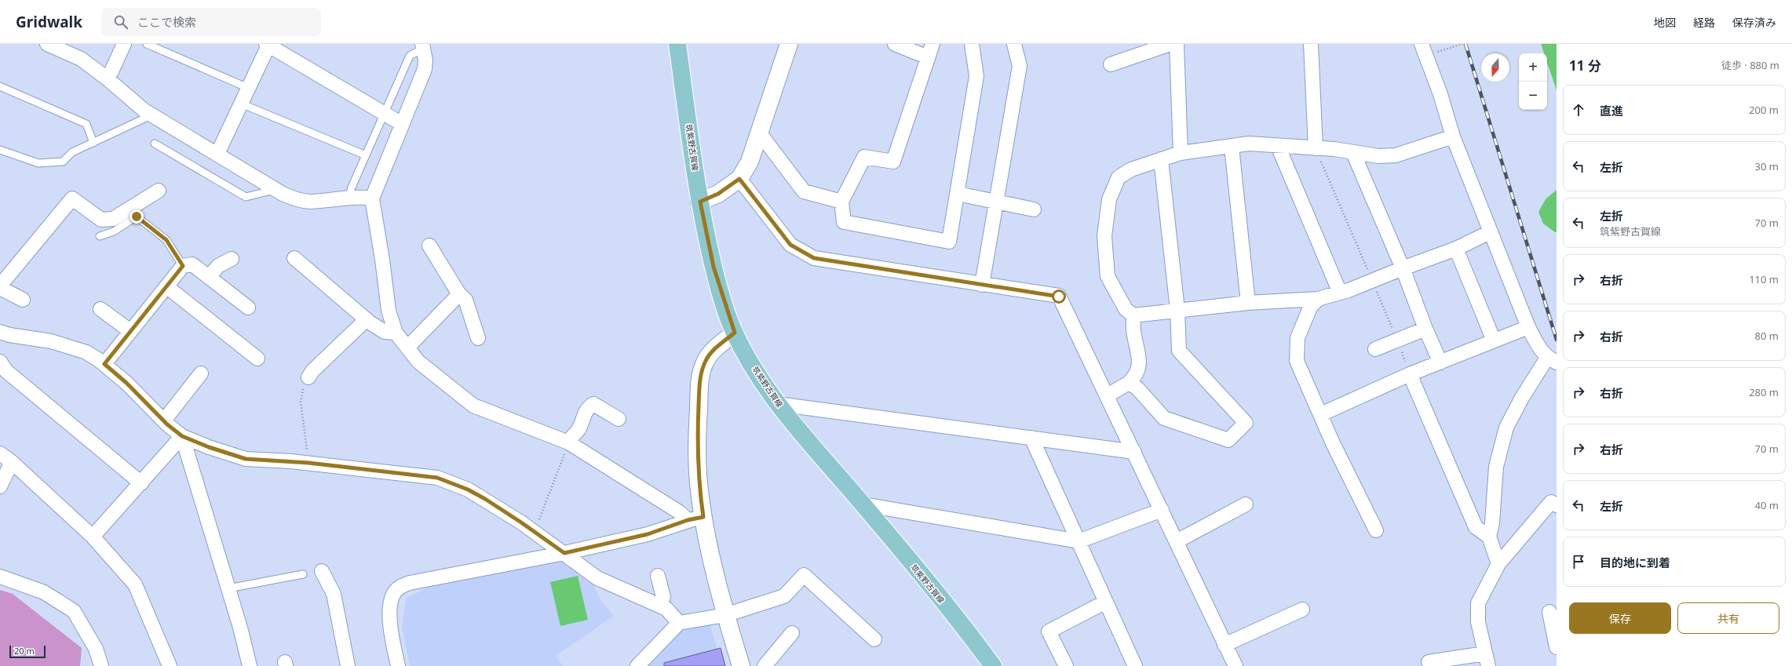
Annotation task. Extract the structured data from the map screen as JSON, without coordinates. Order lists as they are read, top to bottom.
{
  "streets": {
    "main road": ["筑紫野古賀線"]
  },
  "scale_bar": "20 m",
  "north": "bottom",
  "page": {
    "header": "Gridwalk",
    "search": "ここで検索",
    "nav": ["地図", "経路", "保存済み"],
    "heading": ["11 分", "徒歩 · 880 m"],
    "map_buttons": ["+", "−"],
    "list": [
      ["直進", "200 m"],
      ["左折", "30 m"],
      ["左折", "筑紫野古賀線", "70 m"],
      ["右折", "110 m"],
      ["右折", "80 m"],
      ["右折", "280 m"],
      ["右折", "70 m"],
      ["左折", "40 m"],
      "目的地に到着"
    ],
    "buttons": ["保存", "共有"],
    "scale": "20 m"
  }
}
